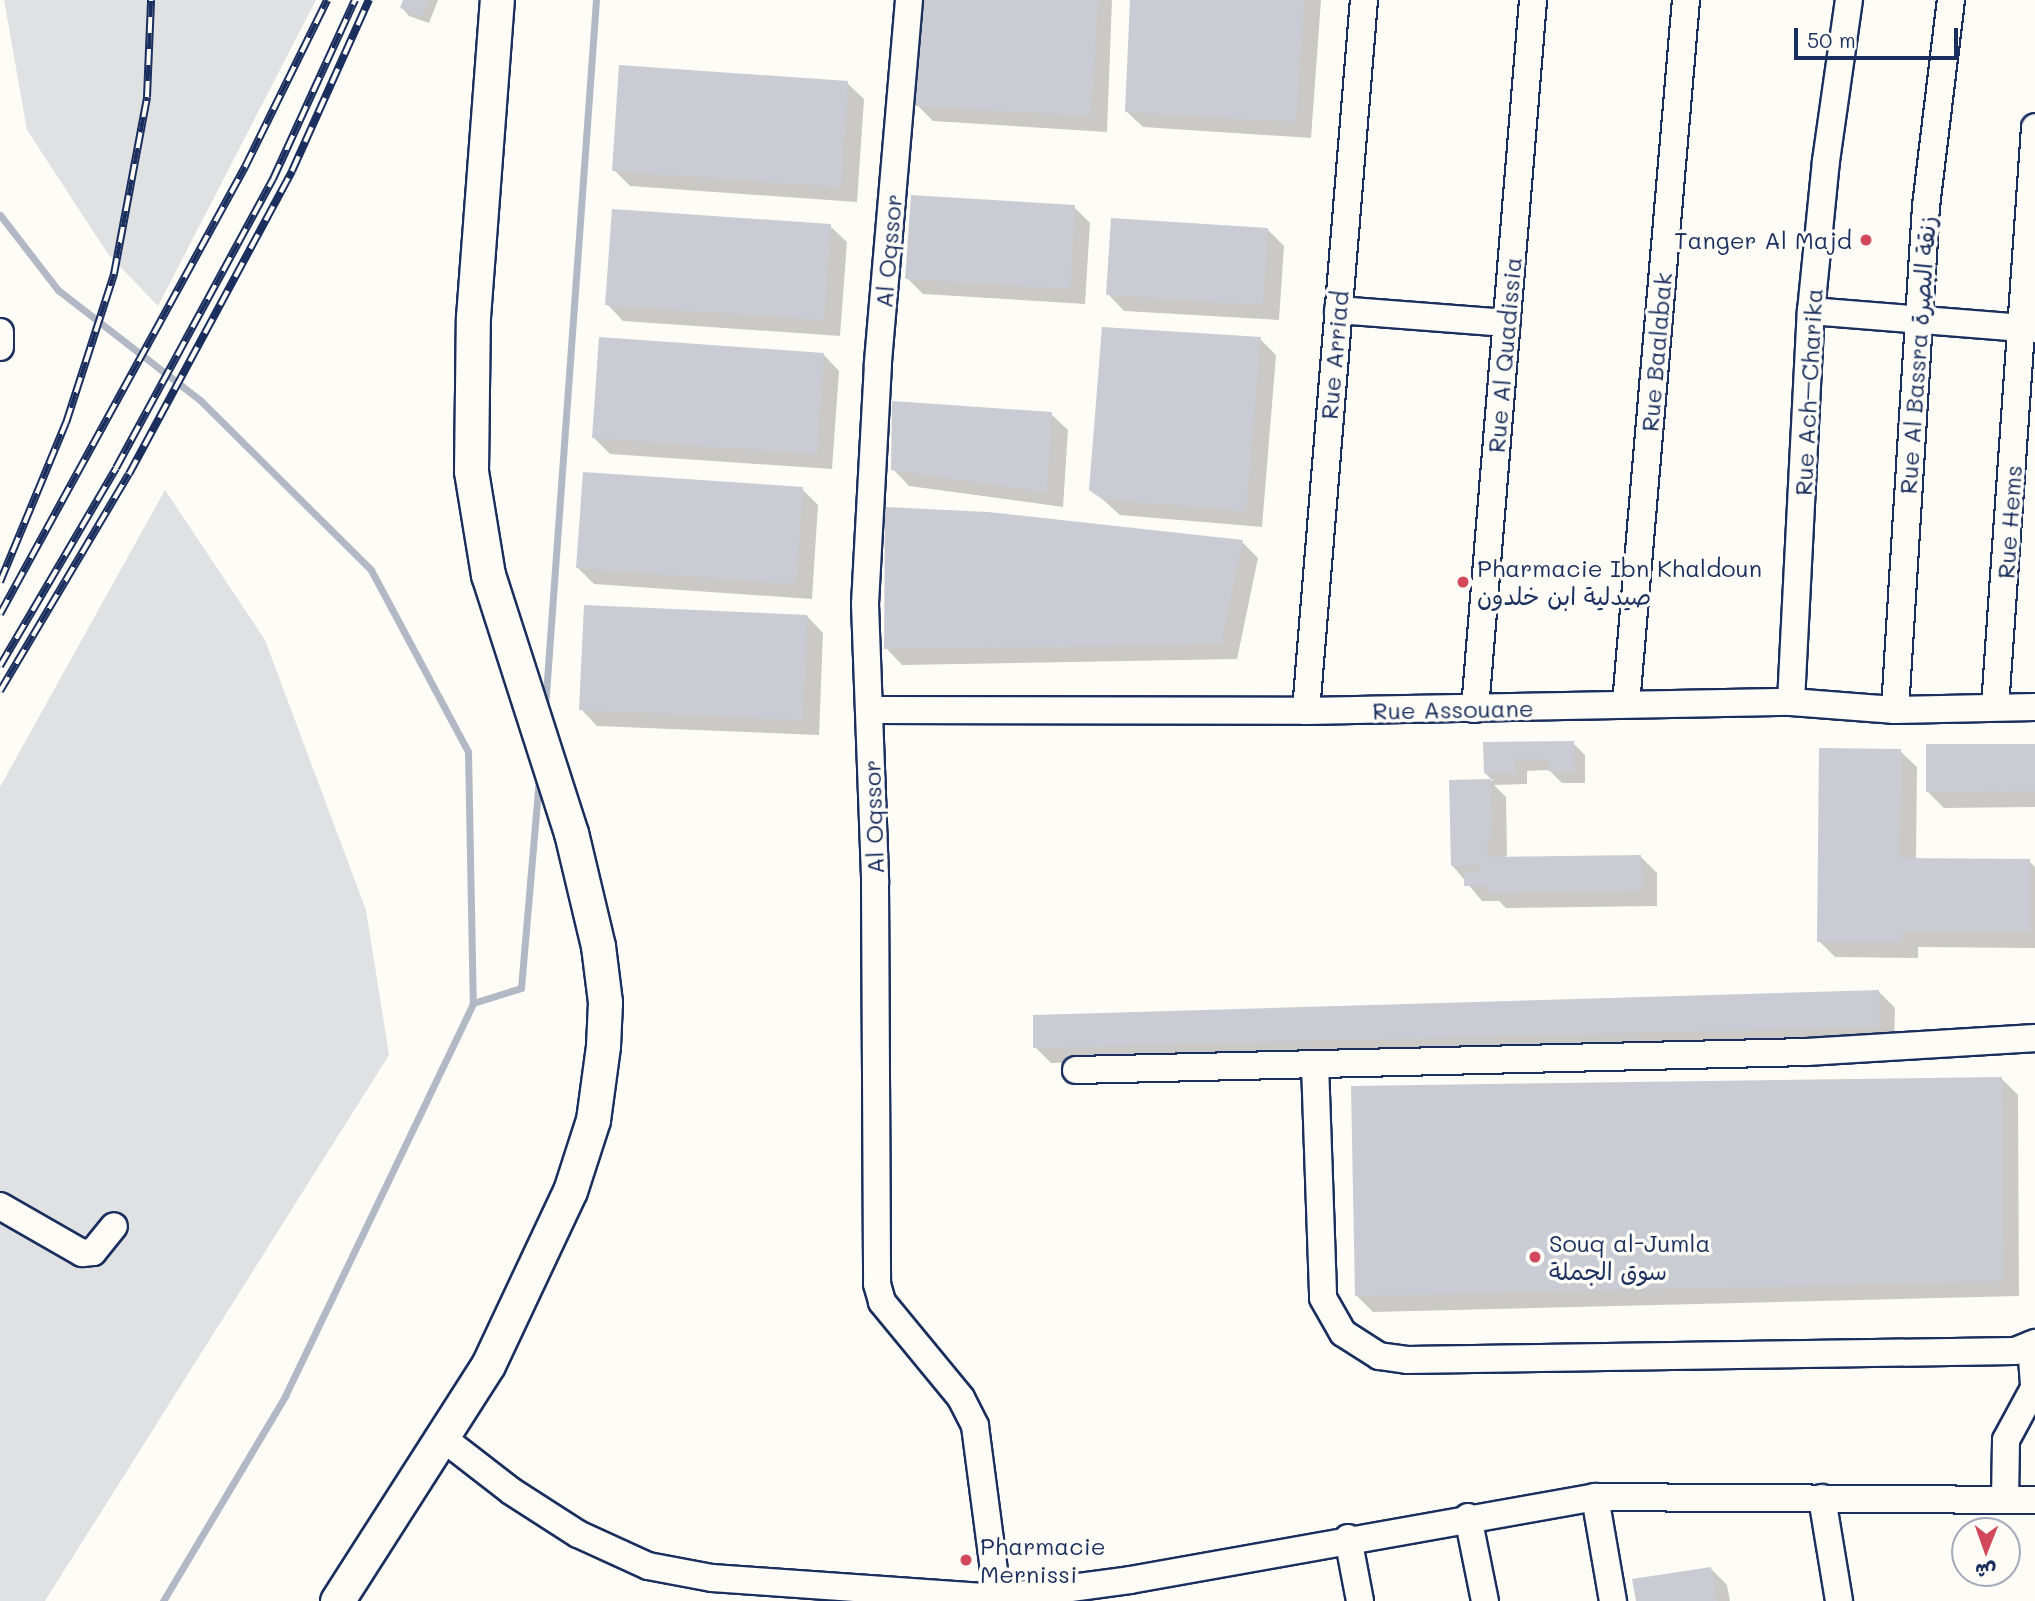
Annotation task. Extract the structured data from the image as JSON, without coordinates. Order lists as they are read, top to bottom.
{
  "streets": {
    "street": [
      "Al Oqssor",
      "Rue Baalabak",
      "Rue Arriad",
      "Rue Al Quadissia",
      "Rue Al Bassra زنقة البصرة",
      "Rue Ach–Charika",
      "Rue Hems",
      "Rue Assouane"
    ]
  },
  "crossings": [
    ["Al Oqssor", "Rue Assouane"],
    ["Rue Baalabak", "Rue Assouane"],
    ["Rue Arriad", "Rue Assouane"],
    ["Rue Al Quadissia", "Rue Assouane"],
    ["Rue Al Bassra زنقة البصرة", "Rue Assouane"],
    ["Rue Ach–Charika", "Rue Assouane"],
    ["Rue Hems", "Rue Assouane"]
  ],
  "places": [
    "Tanger Al Majd",
    "Pharmacie Ibn Khaldoun صيدلية ابن خلدون",
    "Souq al-Jumla سوق الجملة",
    "Pharmacie Mernissi"
  ],
  "scale_bar": "50 m",
  "north": "bottom"
}
